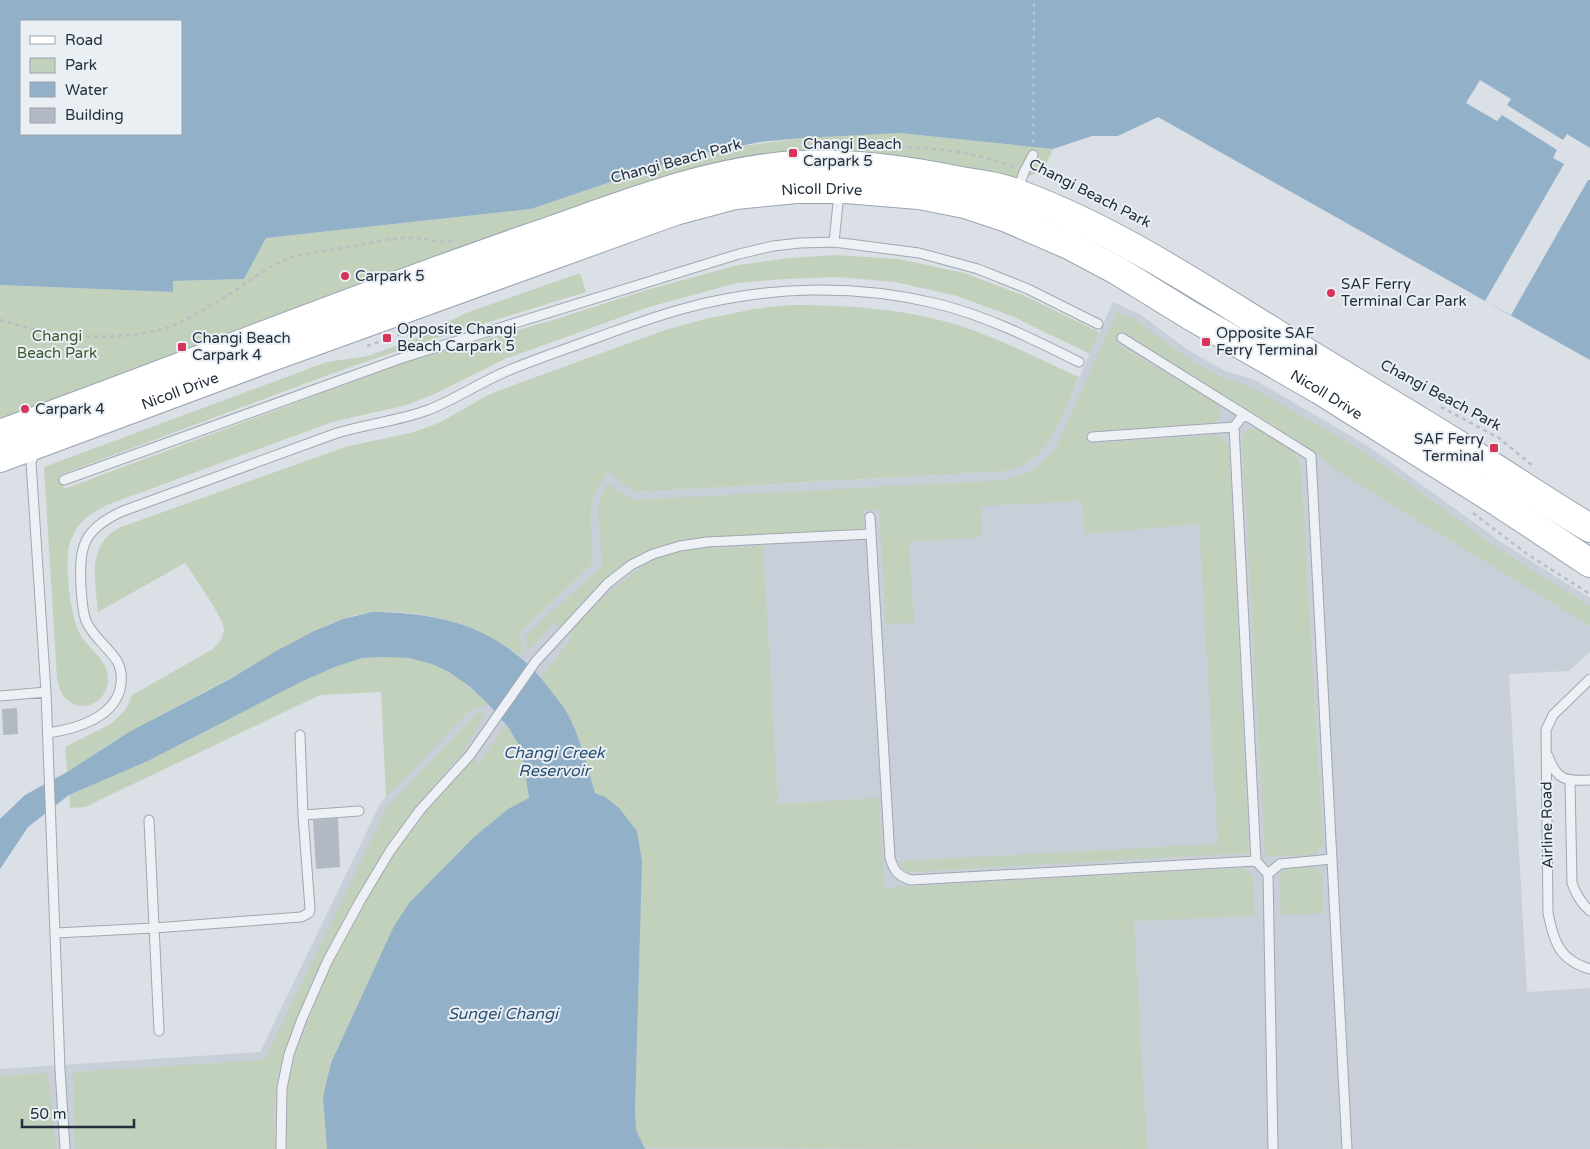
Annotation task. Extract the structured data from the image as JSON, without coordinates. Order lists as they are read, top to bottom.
{
  "streets": {
    "main road": ["Nicoll Drive"],
    "lane": ["Airline Road"],
    "path": ["Changi Beach Park"]
  },
  "crossings": [
    ["Changi Beach Park", "Nicoll Drive"]
  ],
  "water": ["Changi Creek Reservoir", "Sungei Changi"],
  "parks": ["Changi Beach Park"],
  "places": {
    "transit": [
      "Changi Beach Carpark 5",
      "Opposite Changi Beach Carpark 5",
      "Opposite SAF Ferry Terminal",
      "Changi Beach Carpark 4",
      "SAF Ferry Terminal"
    ],
    "other": ["Carpark 5", "SAF Ferry Terminal Car Park", "Carpark 4"]
  },
  "legend": [
    "Road",
    "Park",
    "Water",
    "Building"
  ],
  "scale_bar": "50 m"
}
